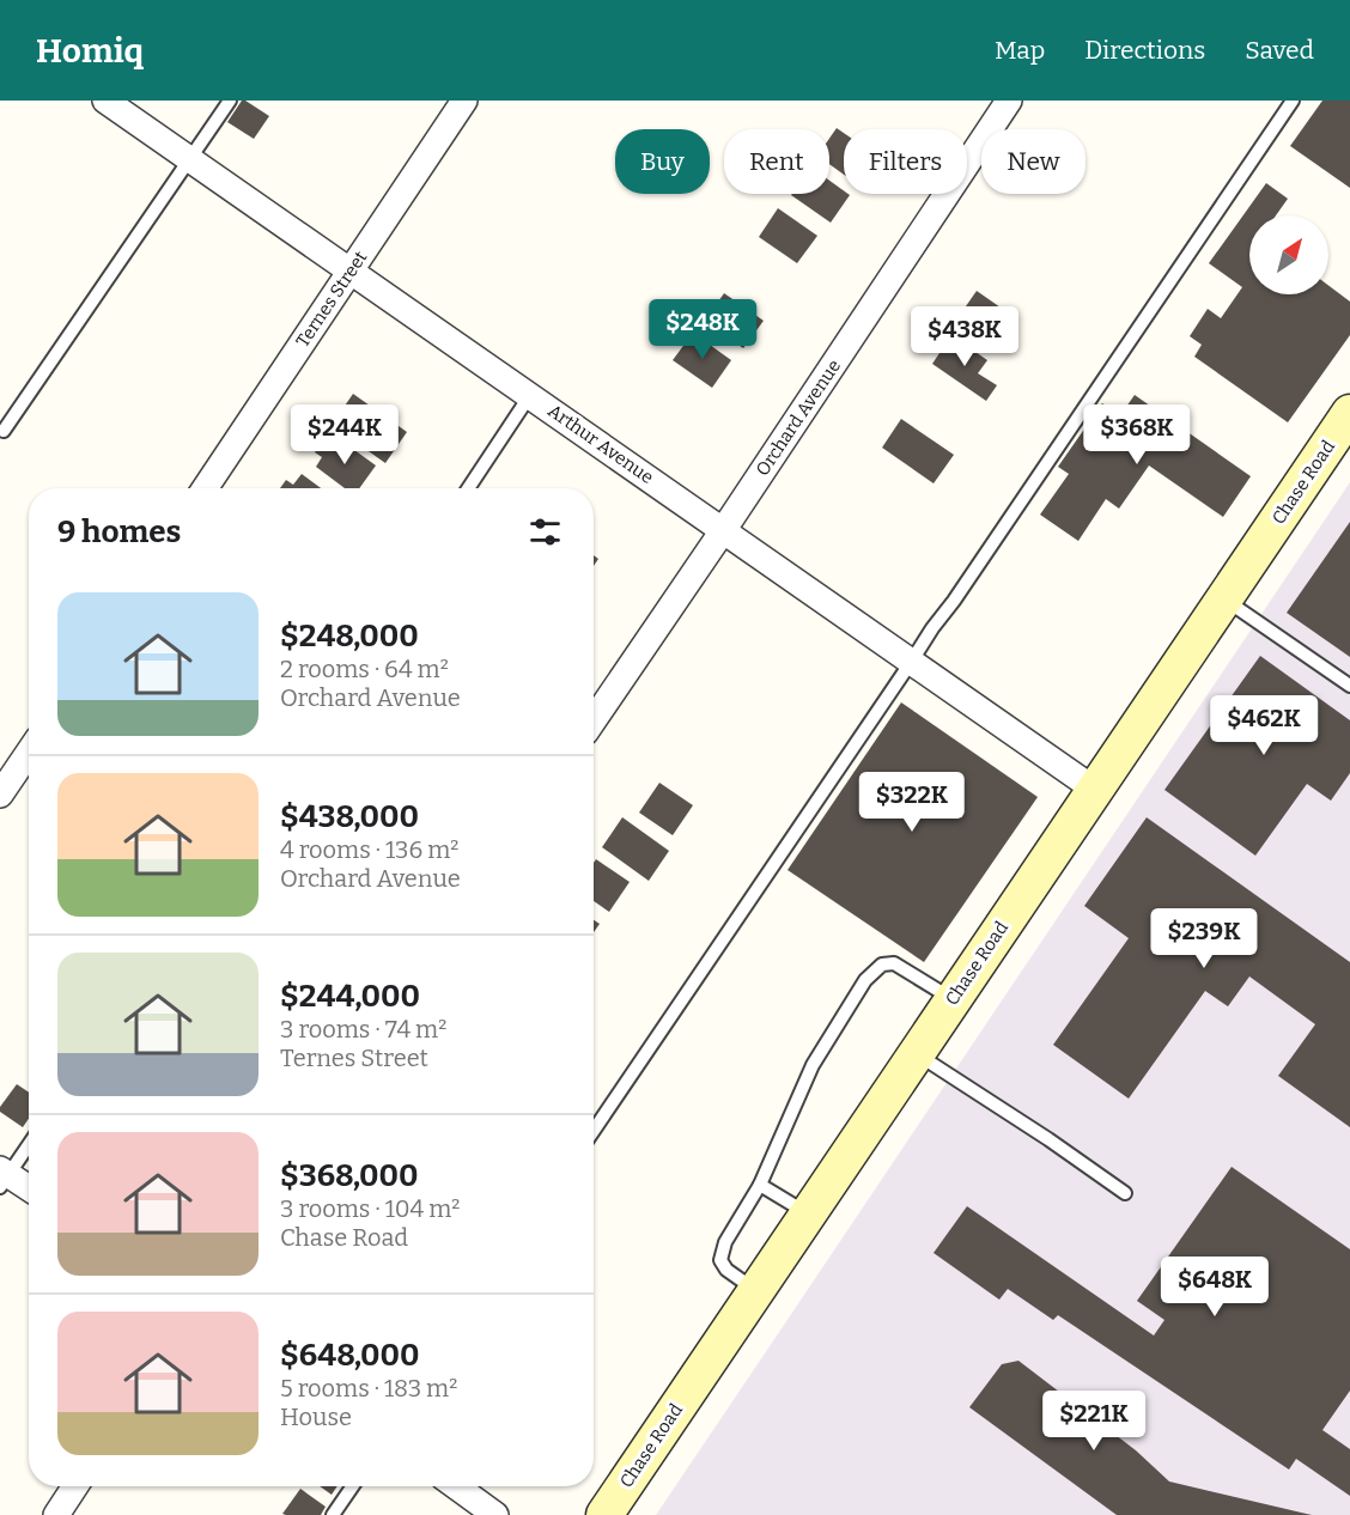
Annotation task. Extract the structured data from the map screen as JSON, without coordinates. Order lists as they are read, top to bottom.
{
  "streets": {
    "street": [
      "Ternes Street",
      "Orchard Avenue",
      "Arthur Avenue",
      "Chase Road"
    ]
  },
  "crossings": [
    ["Ternes Street", "Arthur Avenue"],
    ["Orchard Avenue", "Arthur Avenue"],
    ["Arthur Avenue", "Chase Road"]
  ],
  "north": "top right",
  "page": {
    "header": "Homiq",
    "nav": ["Map", "Directions", "Saved"],
    "chip": [
      "Buy",
      "Rent",
      "Filters",
      "New"
    ],
    "price": [
      "$248K",
      "$438K",
      "$244K",
      "$368K",
      "$462K",
      "$322K",
      "$239K",
      "$648K",
      "$221K"
    ],
    "heading": "9 homes",
    "list": [
      {
        "name": "$248,000",
        "note": "2 rooms · 64 m² · Orchard Avenue"
      },
      {
        "name": "$438,000",
        "note": "4 rooms · 136 m² · Orchard Avenue"
      },
      {
        "name": "$244,000",
        "note": "3 rooms · 74 m² · Ternes Street"
      },
      {
        "name": "$368,000",
        "note": "3 rooms · 104 m² · Chase Road"
      },
      {
        "name": "$648,000",
        "note": "5 rooms · 183 m² · House"
      }
    ]
  }
}
